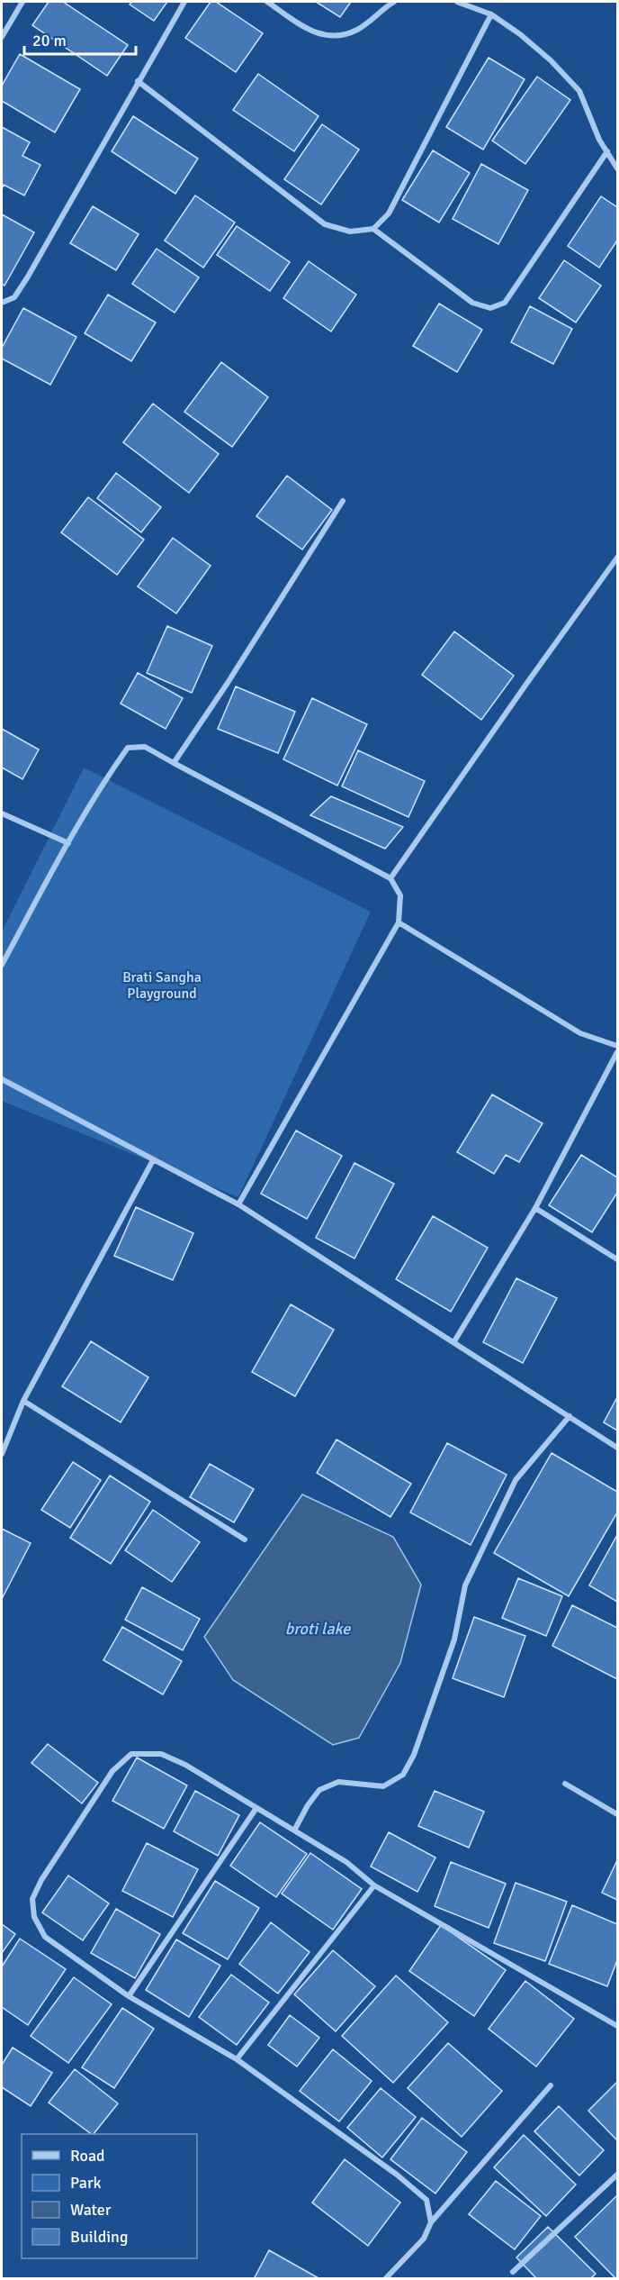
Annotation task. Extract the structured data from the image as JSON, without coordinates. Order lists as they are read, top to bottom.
{
  "water": ["broti lake"],
  "parks": ["Brati Sangha Playground"],
  "legend": [
    "Road",
    "Park",
    "Water",
    "Building"
  ],
  "scale_bar": "20 m"
}
